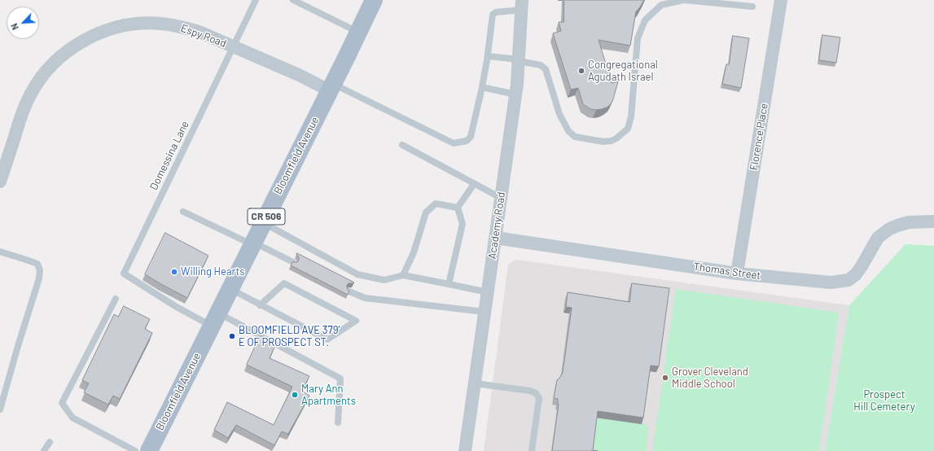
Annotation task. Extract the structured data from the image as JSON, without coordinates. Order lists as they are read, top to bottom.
{
  "streets": {
    "main road": ["Bloomfield Avenue", "CR 506"],
    "street": [
      "Espy Road",
      "Florence Place",
      "Academy Road",
      "Thomas Street"
    ],
    "lane": ["Domessina Lane"]
  },
  "crossings": [
    ["Espy Road", "Domessina Lane"],
    ["Espy Road", "Bloomfield Avenue"],
    ["Florence Place", "Thomas Street"],
    ["Domessina Lane", "Bloomfield Avenue"],
    ["Academy Road", "Thomas Street"]
  ],
  "parks": ["Prospect Hill Cemetery"],
  "places": [
    "Congregational Agudath Israel",
    "Willing Hearts",
    "BLOOMFIELD AVE 379' E OF PROSPECT ST.",
    "Grover Cleveland Middle School",
    "Mary Ann Apartments"
  ],
  "north": "bottom left"
}
